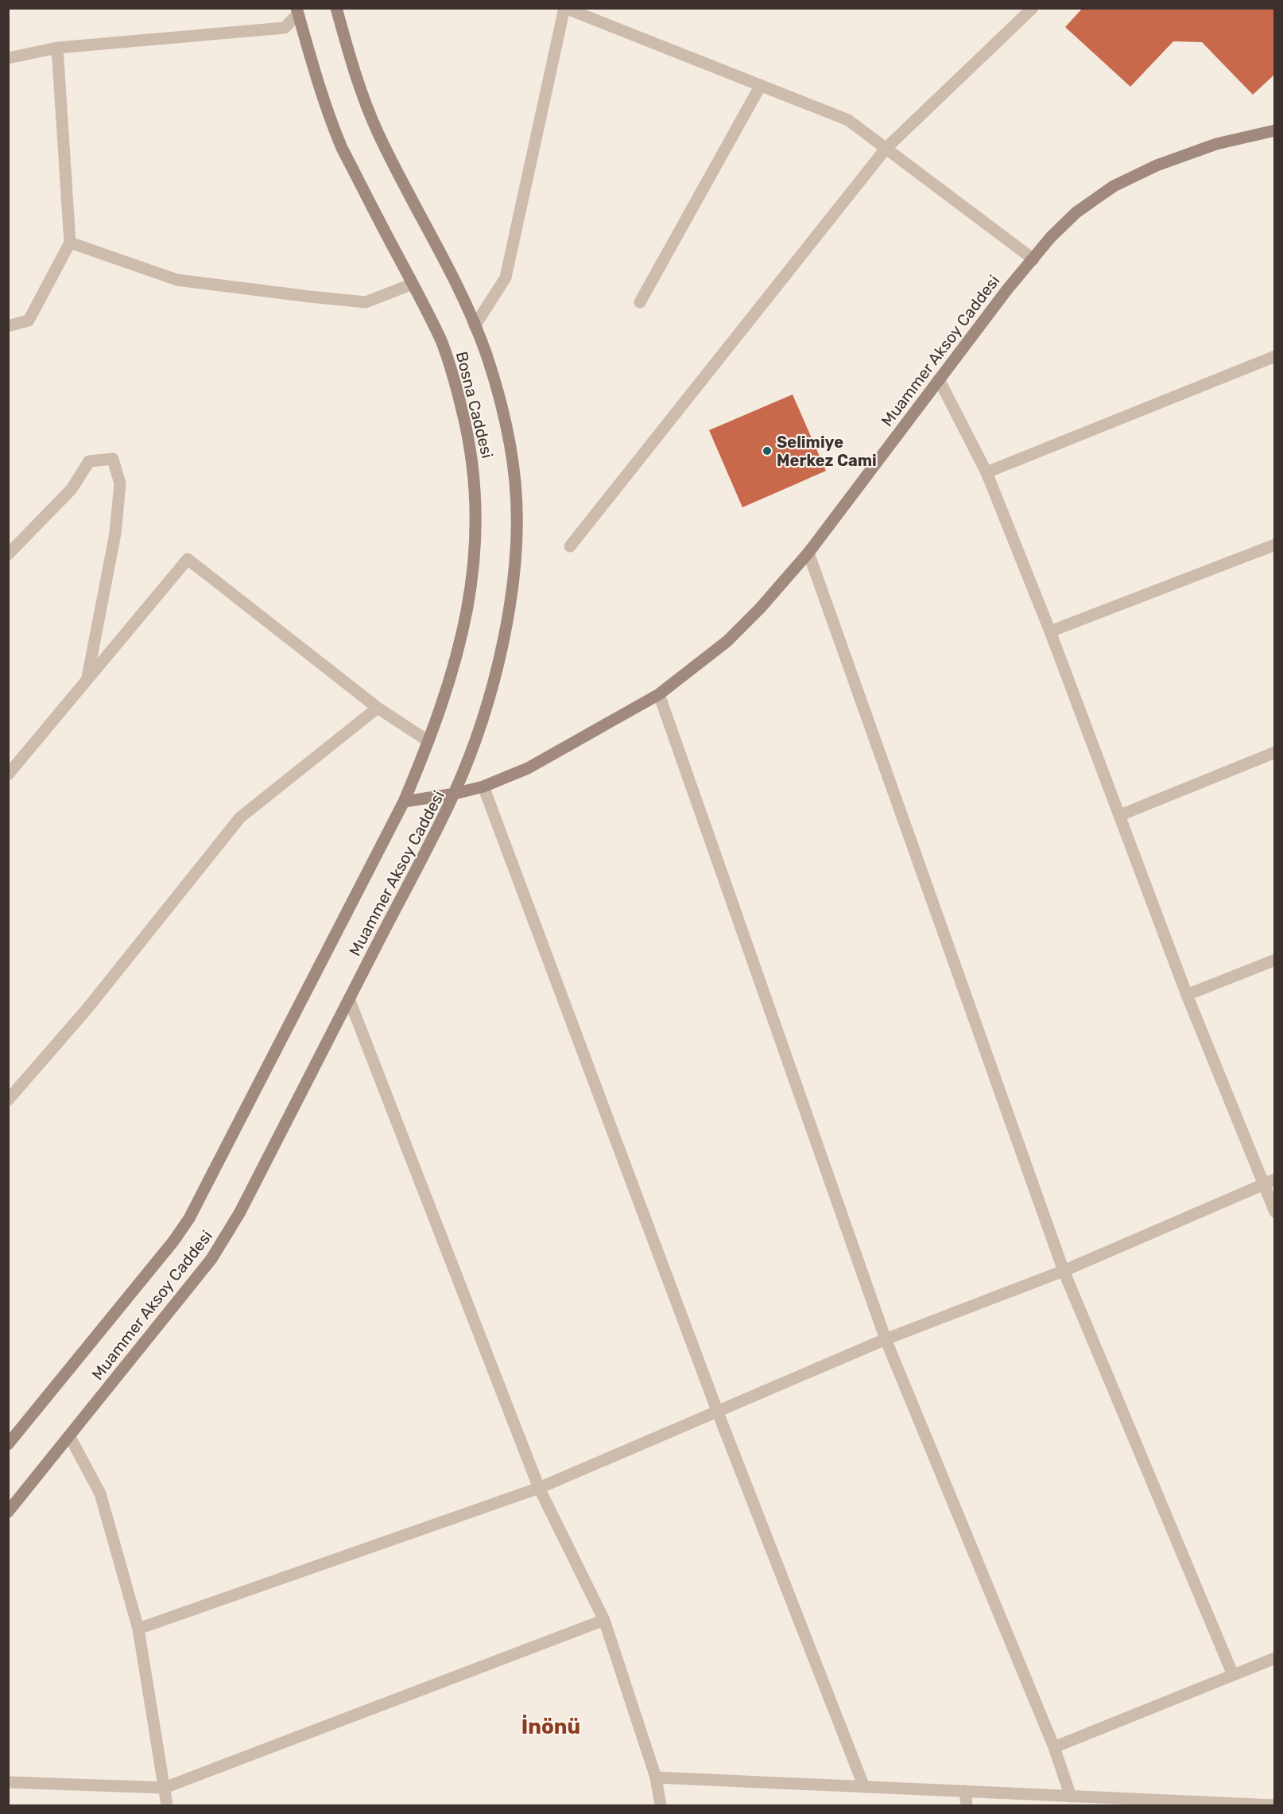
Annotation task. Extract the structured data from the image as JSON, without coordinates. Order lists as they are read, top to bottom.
{
  "streets": {
    "main road": ["Muammer Aksoy Caddesi", "Bosna Caddesi"]
  },
  "crossings": [
    ["Muammer Aksoy Caddesi", "Bosna Caddesi"]
  ],
  "districts": ["İnönü"],
  "places": ["Selimiye Merkez Cami"]
}
